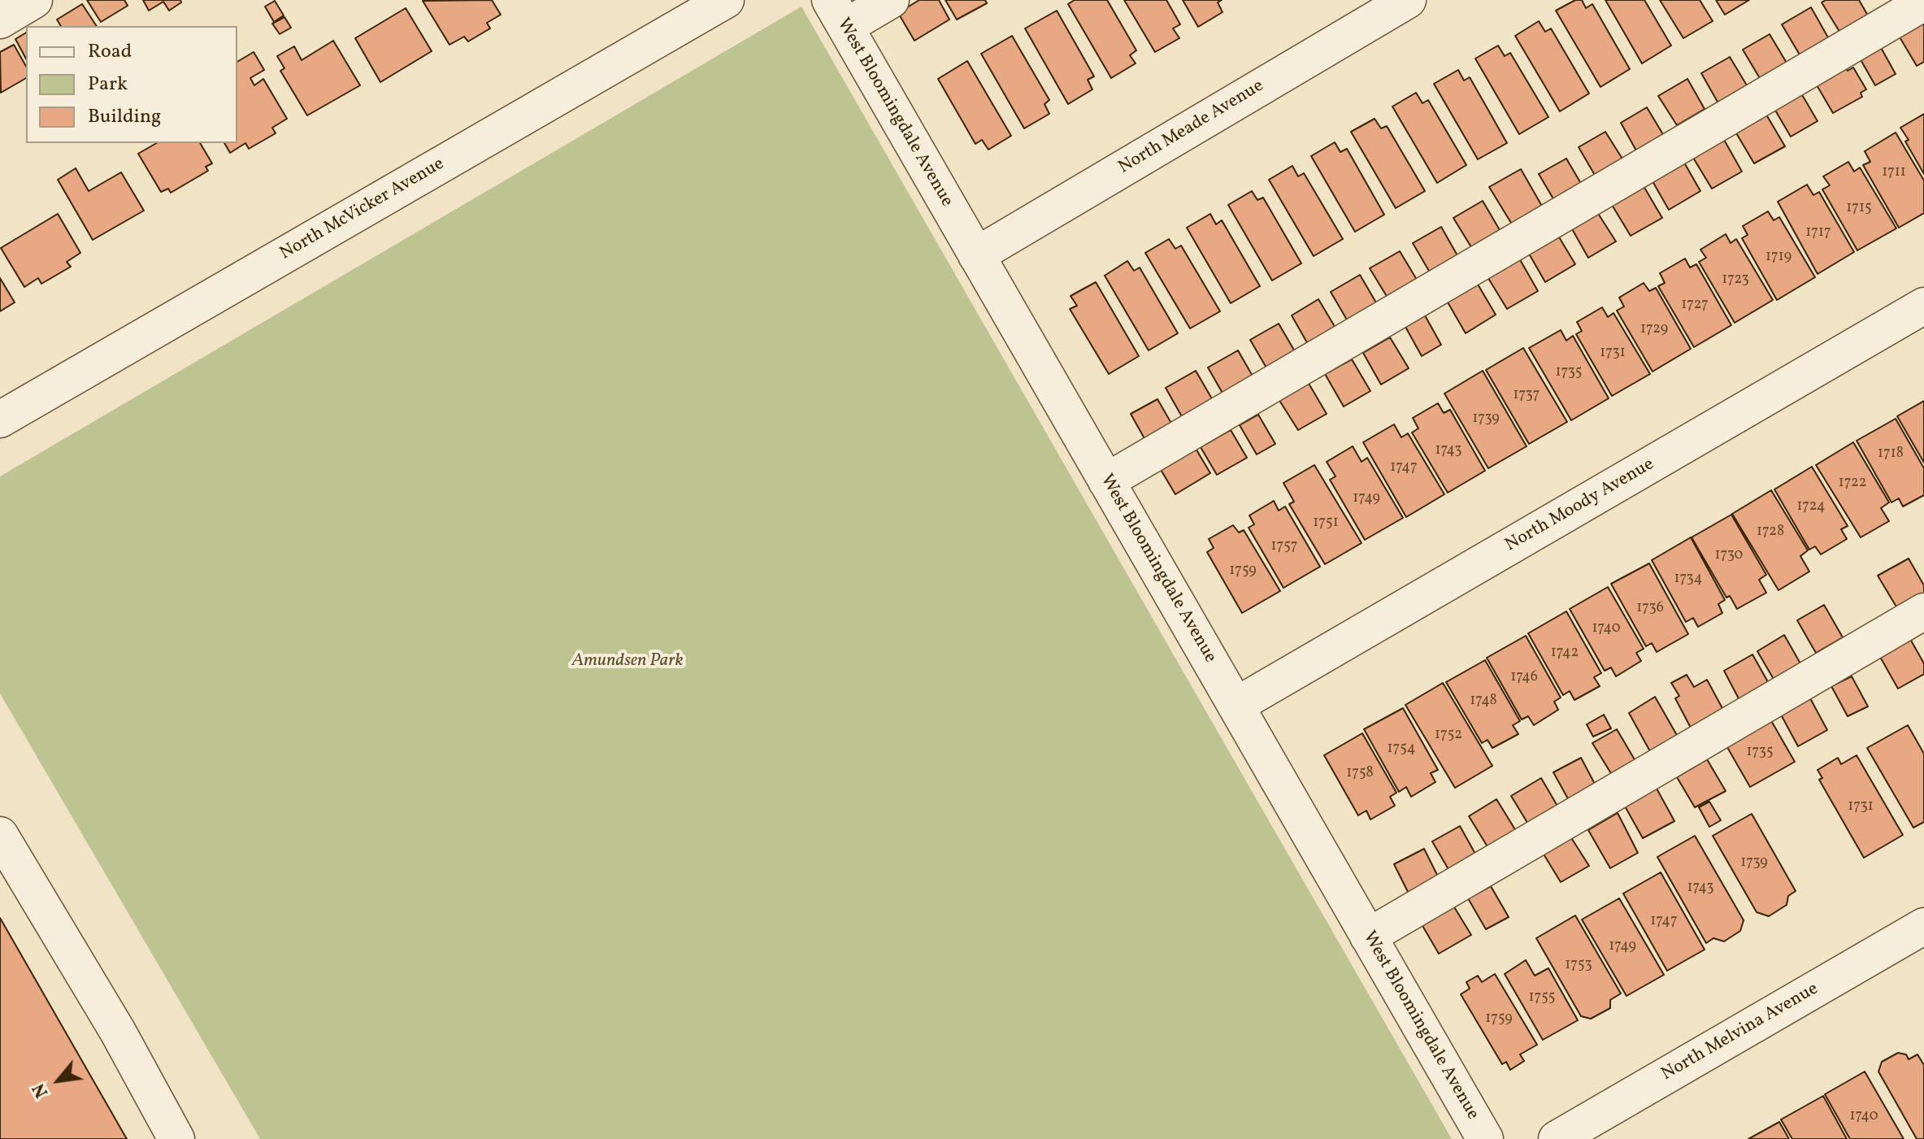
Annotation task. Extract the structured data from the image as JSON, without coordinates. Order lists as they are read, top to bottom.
{
  "streets": {
    "street": [
      "West Bloomingdale Avenue",
      "North Meade Avenue",
      "North McVicker Avenue",
      "North Moody Avenue",
      "North Melvina Avenue"
    ]
  },
  "crossings": [
    ["West Bloomingdale Avenue", "North Meade Avenue"],
    ["West Bloomingdale Avenue", "North Moody Avenue"]
  ],
  "parks": ["Amundsen Park"],
  "house_numbers": [
    "1711",
    "1715",
    "1717",
    "1719",
    "1723",
    "1727",
    "1729",
    "1731",
    "1735",
    "1737",
    "1739",
    "1743",
    "1718",
    "1747",
    "1722",
    "1749",
    "1724",
    "1751",
    "1728",
    "1757",
    "1730",
    "1759",
    "1734",
    "1736",
    "1740",
    "1742",
    "1746",
    "1748",
    "1752",
    "1754",
    "1735",
    "1758",
    "1731",
    "1739",
    "1743",
    "1747",
    "1749",
    "1753",
    "1755",
    "1759",
    "1740"
  ],
  "legend": ["Road", "Park", "Building"],
  "north": "bottom left"
}
